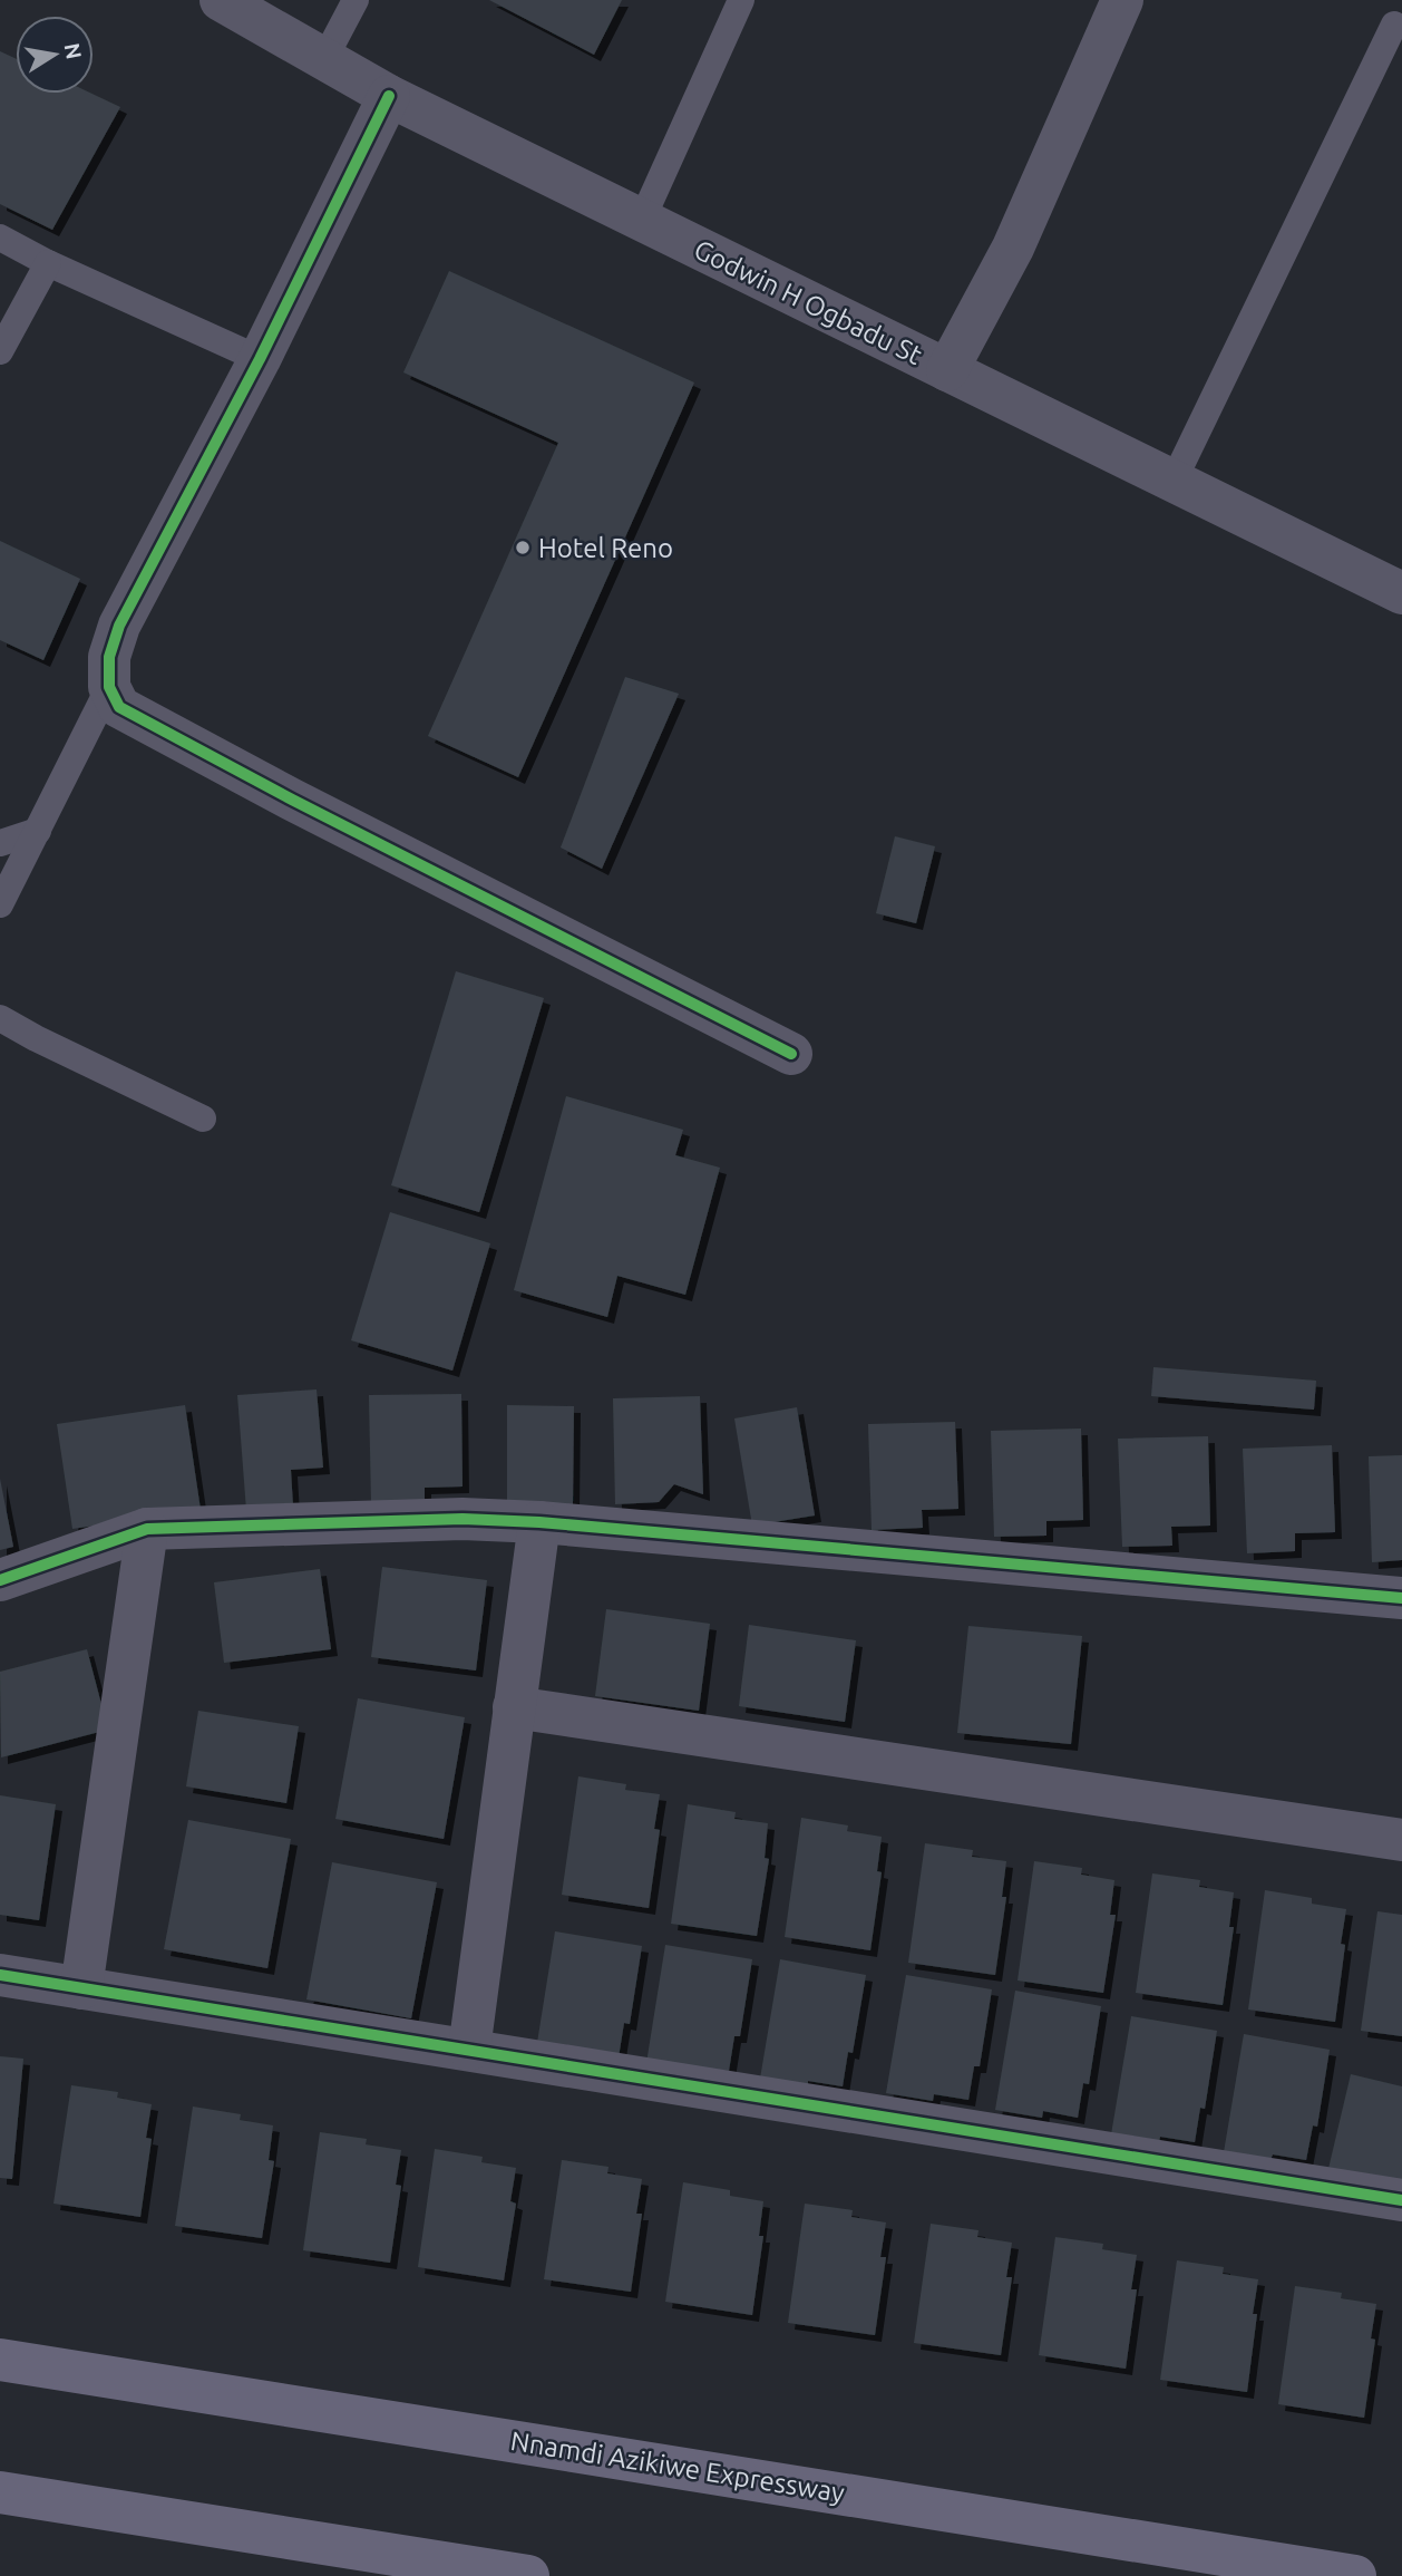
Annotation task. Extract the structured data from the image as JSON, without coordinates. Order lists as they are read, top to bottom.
{
  "streets": {
    "highway": ["Nnamdi Azikiwe Expressway"],
    "street": ["Godwin H Ogbadu St"]
  },
  "places": ["Hotel Reno"],
  "north": "right"
}
